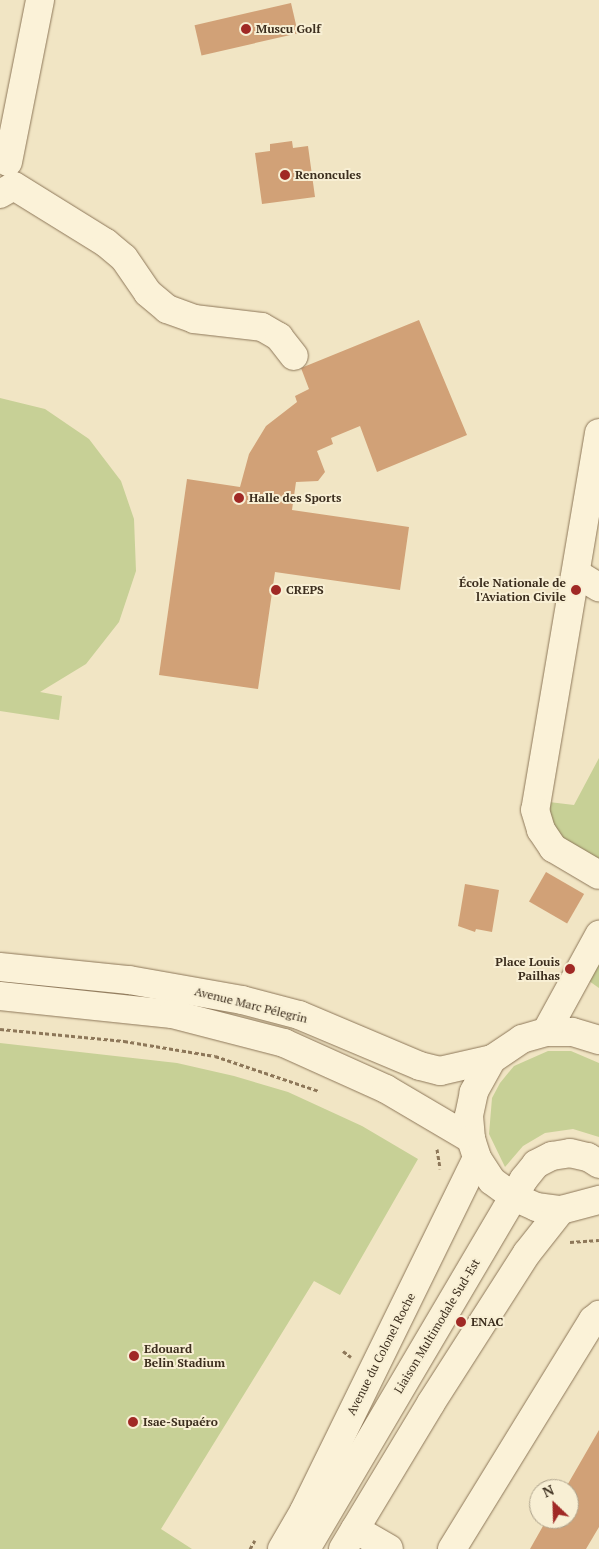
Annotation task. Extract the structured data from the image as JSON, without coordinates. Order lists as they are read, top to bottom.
{
  "streets": {
    "street": ["Avenue Marc Pélegrin", "Liaison Multimodale Sud-Est", "Avenue du Colonel Roche"]
  },
  "places": [
    "Muscu Golf",
    "Renoncules",
    "Halle des Sports",
    "CREPS",
    "École Nationale de l'Aviation Civile",
    "Place Louis Pailhas",
    "ENAC",
    "Edouard Belin Stadium",
    "Isae-Supaéro"
  ],
  "north": "top left"
}
